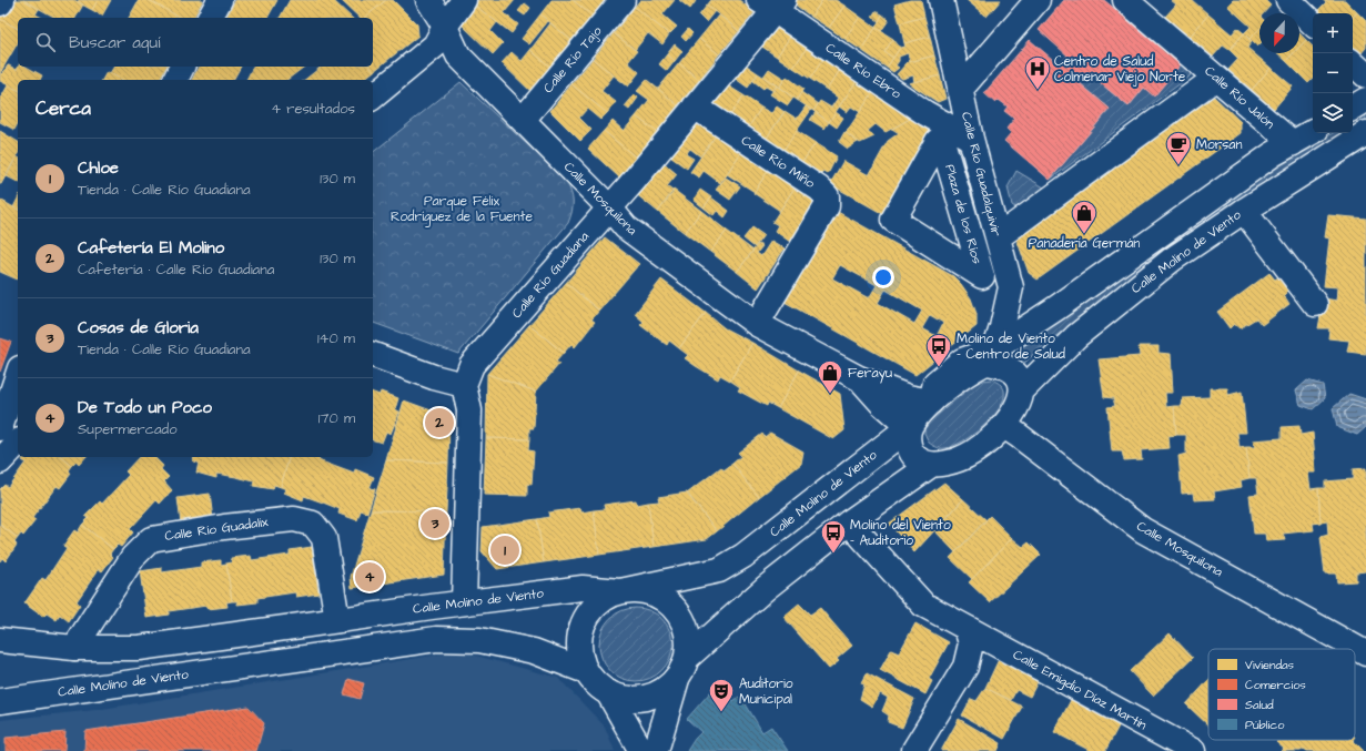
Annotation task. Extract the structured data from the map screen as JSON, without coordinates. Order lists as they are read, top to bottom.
{
  "streets": {
    "street": [
      "Calle Río Tajo",
      "Calle Río Ebro",
      "Calle Río Jalón",
      "Calle Río Miño",
      "Calle Río Guadalquivir",
      "Calle Mosquilona",
      "Plaza de los Ríos",
      "Calle Molino de Viento",
      "Calle Río Guadiana",
      "Calle Río Guadalix",
      "Calle Emigdio Díaz Martín"
    ]
  },
  "crossings": [
    ["Calle Río Tajo", "Calle Mosquilona"],
    ["Calle Río Ebro", "Calle Río Guadalquivir"],
    ["Calle Río Ebro", "Calle Río Guadiana"],
    ["Calle Río Miño", "Calle Mosquilona"],
    ["Calle Río Miño", "Calle Río Guadiana"],
    ["Calle Mosquilona", "Calle Molino de Viento"],
    ["Calle Mosquilona", "Calle Río Guadiana"],
    ["Calle Molino de Viento", "Calle Río Guadalix"]
  ],
  "parks": ["Parque Félix Rodríguez de la Fuente"],
  "places": {
    "hospital": ["Centro de Salud Colmenar Viejo Norte"],
    "cafe": ["Morsan"],
    "shop": ["Panadería Germán", "Ferayu"],
    "bus stop": ["Molino de Viento - Centro de Salud", "Molino del Viento - Auditorio"],
    "theatre": ["Auditorio Municipal"]
  },
  "legend": [
    "Viviendas",
    "Comercios",
    "Salud",
    "Público"
  ],
  "north": "bottom",
  "page": {
    "map_buttons": ["+", "−"],
    "search": "Buscar aquí",
    "heading": ["Cerca", "4 resultados"],
    "list": [
      {
        "mark": "1",
        "name": "Chloe",
        "note": "Tienda · Calle Río Guadiana",
        "value": "130 m"
      },
      {
        "mark": "2",
        "name": "Cafetería El Molino",
        "note": "Cafetería · Calle Río Guadiana",
        "value": "130 m"
      },
      {
        "mark": "3",
        "name": "Cosas de Gloria",
        "note": "Tienda · Calle Río Guadiana",
        "value": "140 m"
      },
      {
        "mark": "4",
        "name": "De Todo un Poco",
        "note": "Supermercado",
        "value": "170 m"
      }
    ],
    "pins": [
      "2",
      "3",
      "1",
      "4"
    ]
  }
}
